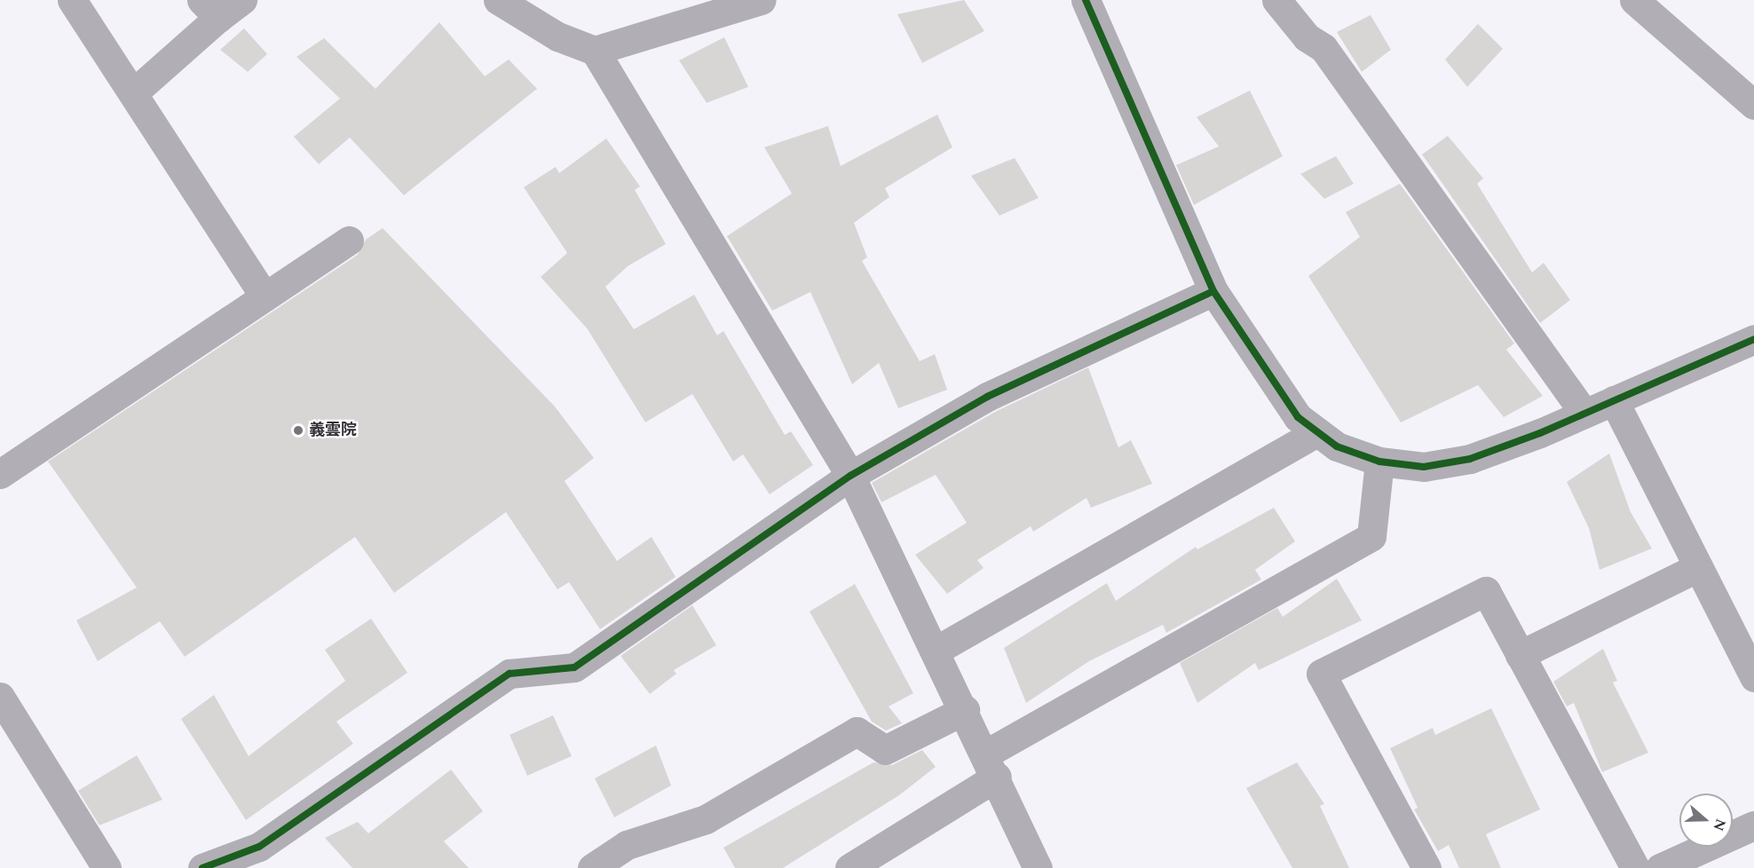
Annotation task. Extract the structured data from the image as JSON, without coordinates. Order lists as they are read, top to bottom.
{
  "places": ["義雲院"],
  "north": "right"
}
